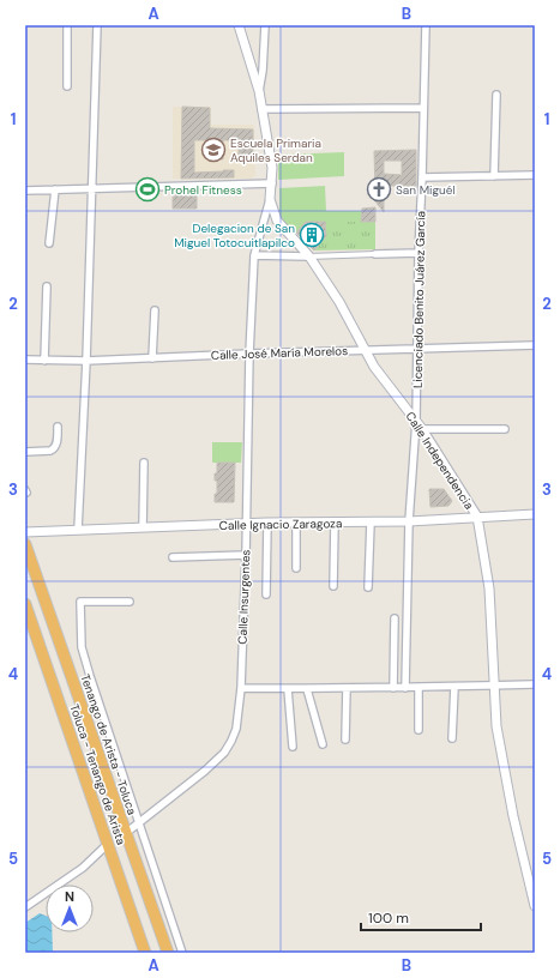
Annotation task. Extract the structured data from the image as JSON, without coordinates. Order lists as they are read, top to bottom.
{
  "streets": {
    "highway": ["Tenango de Arista - Toluca", "Toluca - Tenango de Arista"],
    "street": [
      "Licenciado Benito Juárez García",
      "Calle José María Morelos",
      "Calle Independencia",
      "Calle Ignacio Zaragoza",
      "Calle Insurgentes"
    ]
  },
  "crossings": [
    ["Licenciado Benito Juárez García", "Calle José María Morelos"],
    ["Licenciado Benito Juárez García", "Calle Independencia"],
    ["Licenciado Benito Juárez García", "Calle Ignacio Zaragoza"],
    ["Calle José María Morelos", "Calle Independencia"],
    ["Calle José María Morelos", "Calle Insurgentes"],
    ["Calle Independencia", "Calle Ignacio Zaragoza"],
    ["Calle Independencia", "Calle Insurgentes"],
    ["Calle Ignacio Zaragoza", "Calle Insurgentes"],
    ["Calle Insurgentes", "Tenango de Arista - Toluca"]
  ],
  "places": {
    "school or university": ["Escuela Primaria Aquiles Serdan"],
    "sports": ["Prohel Fitness"],
    "church": ["San Miguél"],
    "building": ["Delegacion de San Miguel Totocuitlapilco"]
  },
  "scale_bar": "100 m",
  "north": "top",
  "grid": {
    "columns": ["A", "B"],
    "rows": [
      "1",
      "2",
      "3",
      "4",
      "5"
    ]
  }
}
